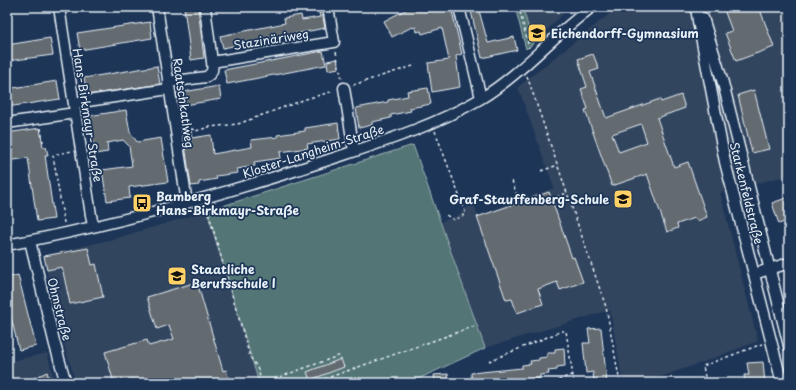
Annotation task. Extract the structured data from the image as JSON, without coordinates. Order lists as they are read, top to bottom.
{
  "streets": {
    "street": [
      "Stazinäriweg",
      "Raatschkatlweg",
      "Hans-Birkmayr-Straße",
      "Kloster-Langheim-Straße",
      "Starkenfeldstraße",
      "Ohmstraße"
    ]
  },
  "crossings": [
    ["Raatschkatlweg", "Kloster-Langheim-Straße"],
    ["Hans-Birkmayr-Straße", "Kloster-Langheim-Straße"],
    ["Kloster-Langheim-Straße", "Ohmstraße"]
  ],
  "places": {
    "school or university": ["Eichendorff-Gymnasium", "Graf-Stauffenberg-Schule", "Staatliche Berufsschule I"],
    "bus stop": ["Bamberg Hans-Birkmayr-Straße"]
  }
}
